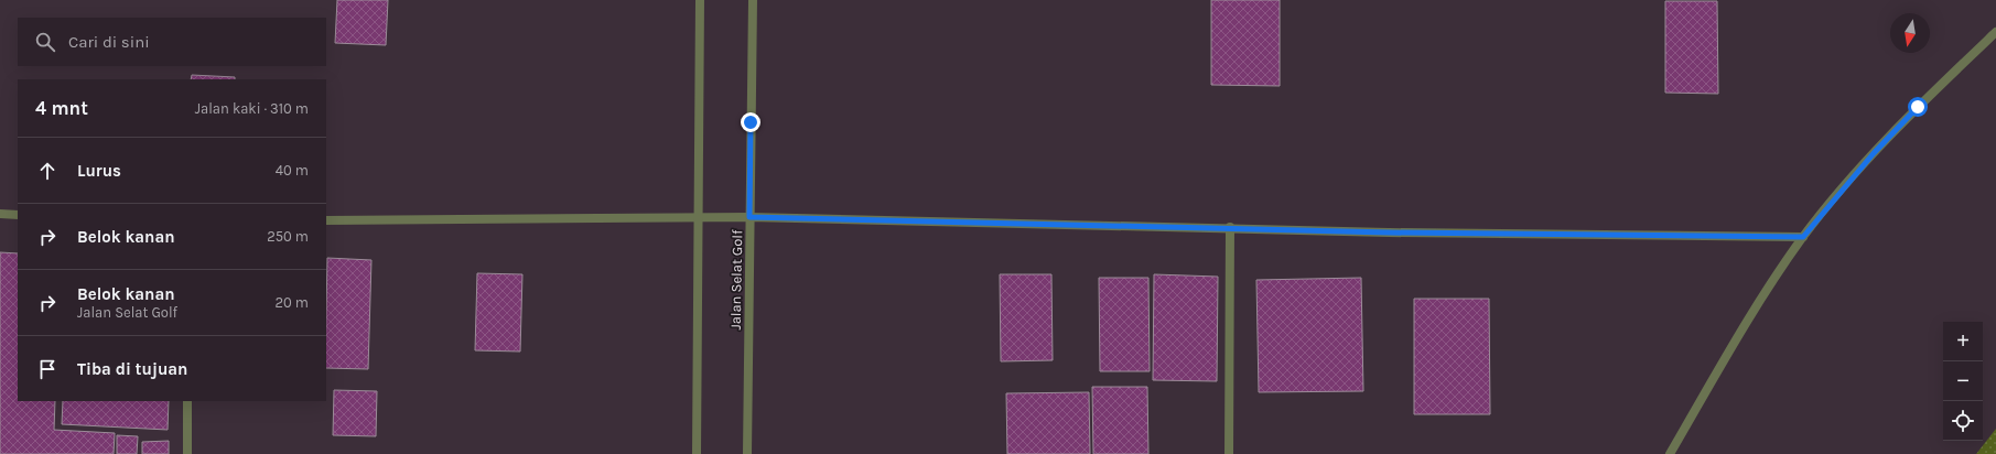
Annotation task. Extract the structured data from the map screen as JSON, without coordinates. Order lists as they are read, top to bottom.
{
  "streets": {
    "street": ["Jalan Selat Golf"]
  },
  "north": "bottom",
  "page": {
    "search": "Cari di sini",
    "heading": ["4 mnt", "Jalan kaki · 310 m"],
    "list": [
      ["Lurus", "40 m"],
      ["Belok kanan", "250 m"],
      ["Belok kanan", "Jalan Selat Golf", "20 m"],
      "Tiba di tujuan"
    ],
    "map_buttons": ["+", "−"]
  }
}
